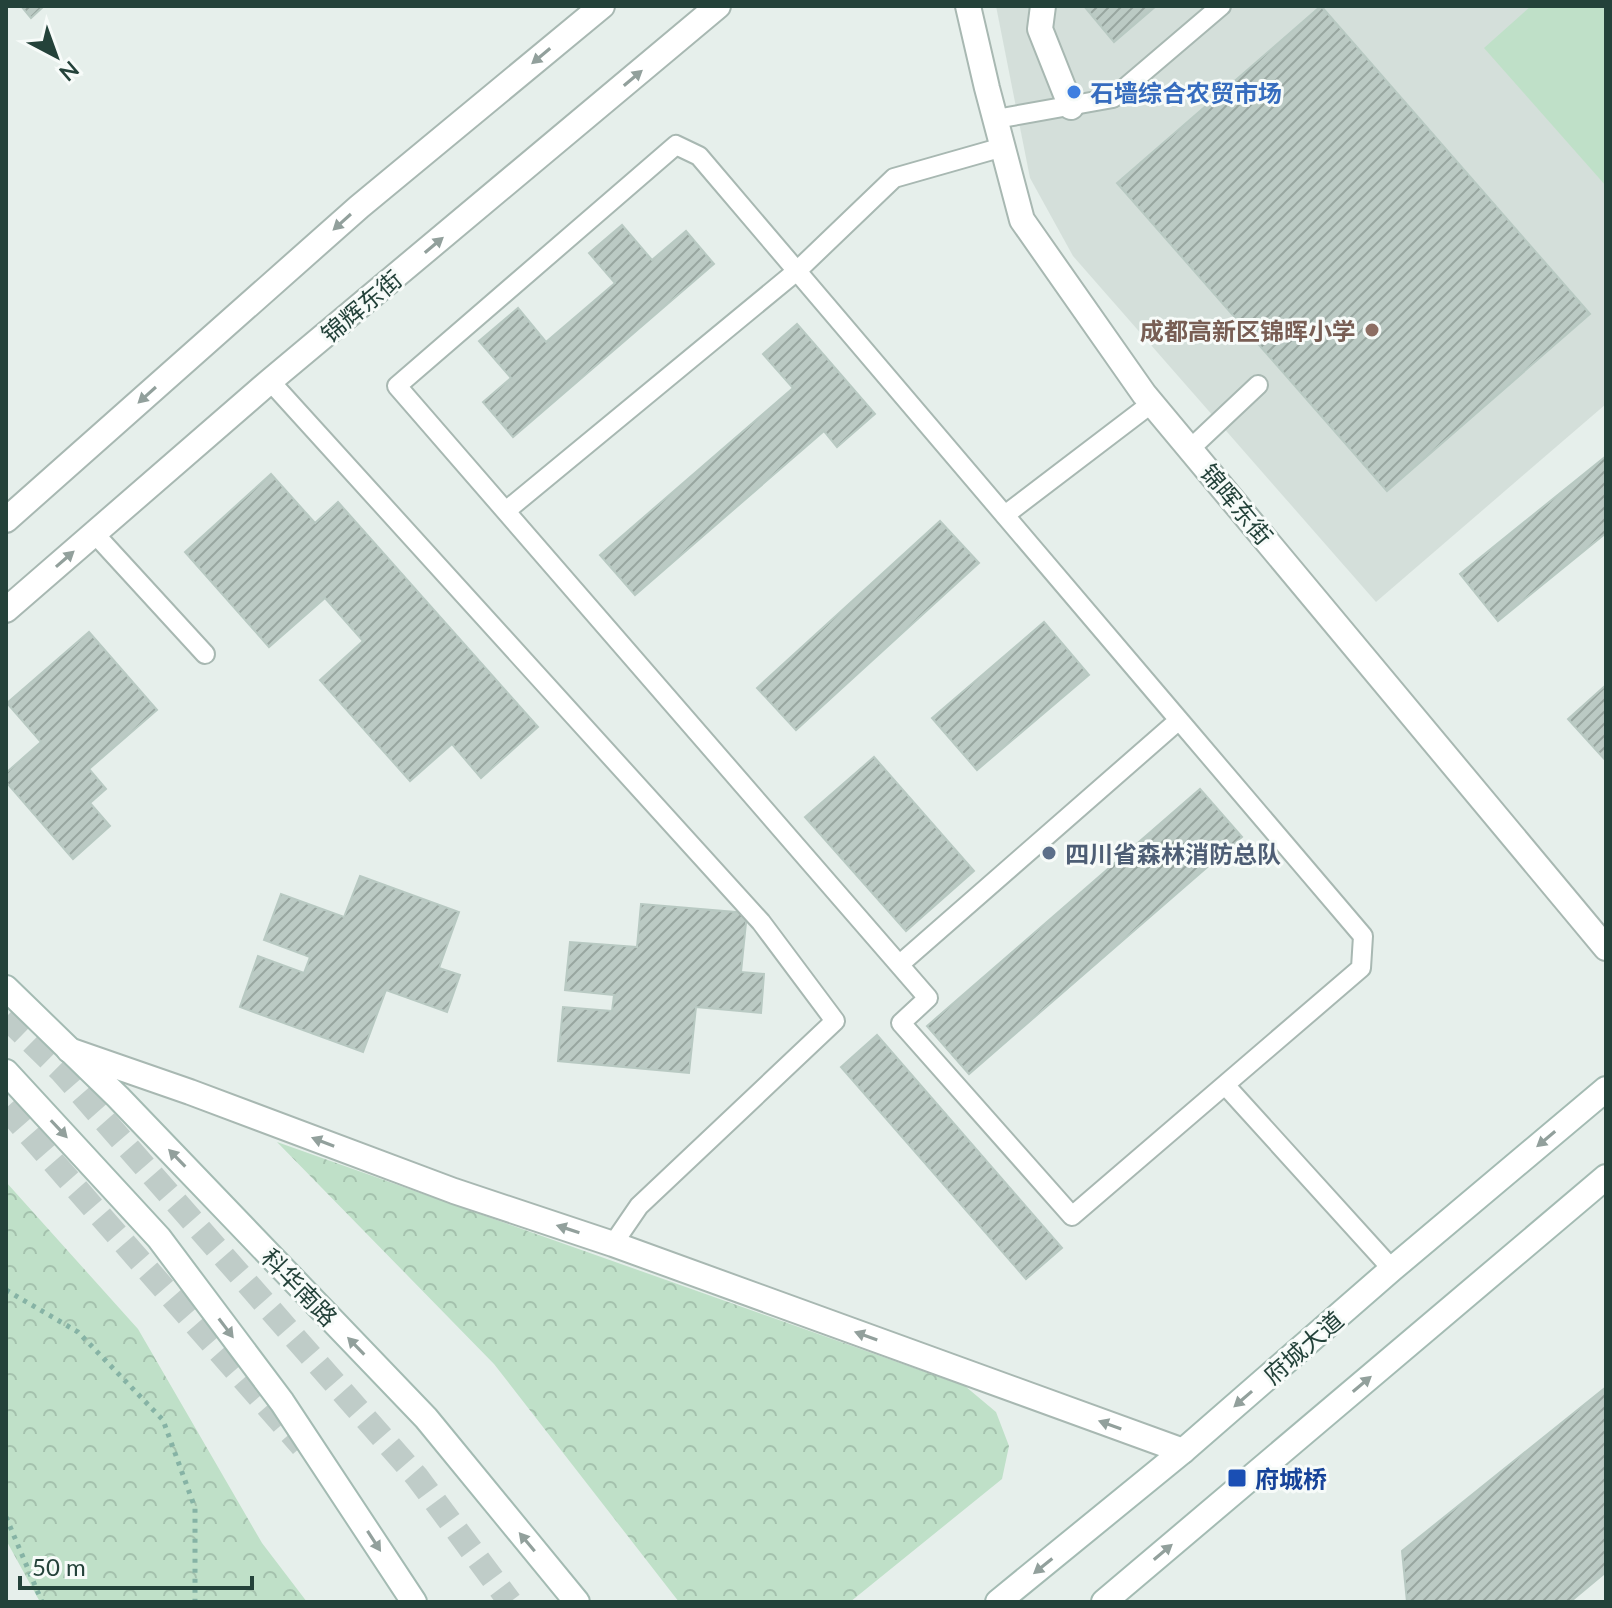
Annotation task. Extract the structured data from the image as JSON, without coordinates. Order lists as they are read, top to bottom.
{
  "streets": {
    "street": [
      "锦辉东街",
      "锦晖东街",
      "科华南路",
      "府城大道"
    ]
  },
  "places": {
    "other": ["石墙综合农贸市场", "成都高新区锦晖小学", "四川省森林消防总队"],
    "transit": ["府城桥"]
  },
  "scale_bar": "50 m",
  "north": "bottom right"
}
